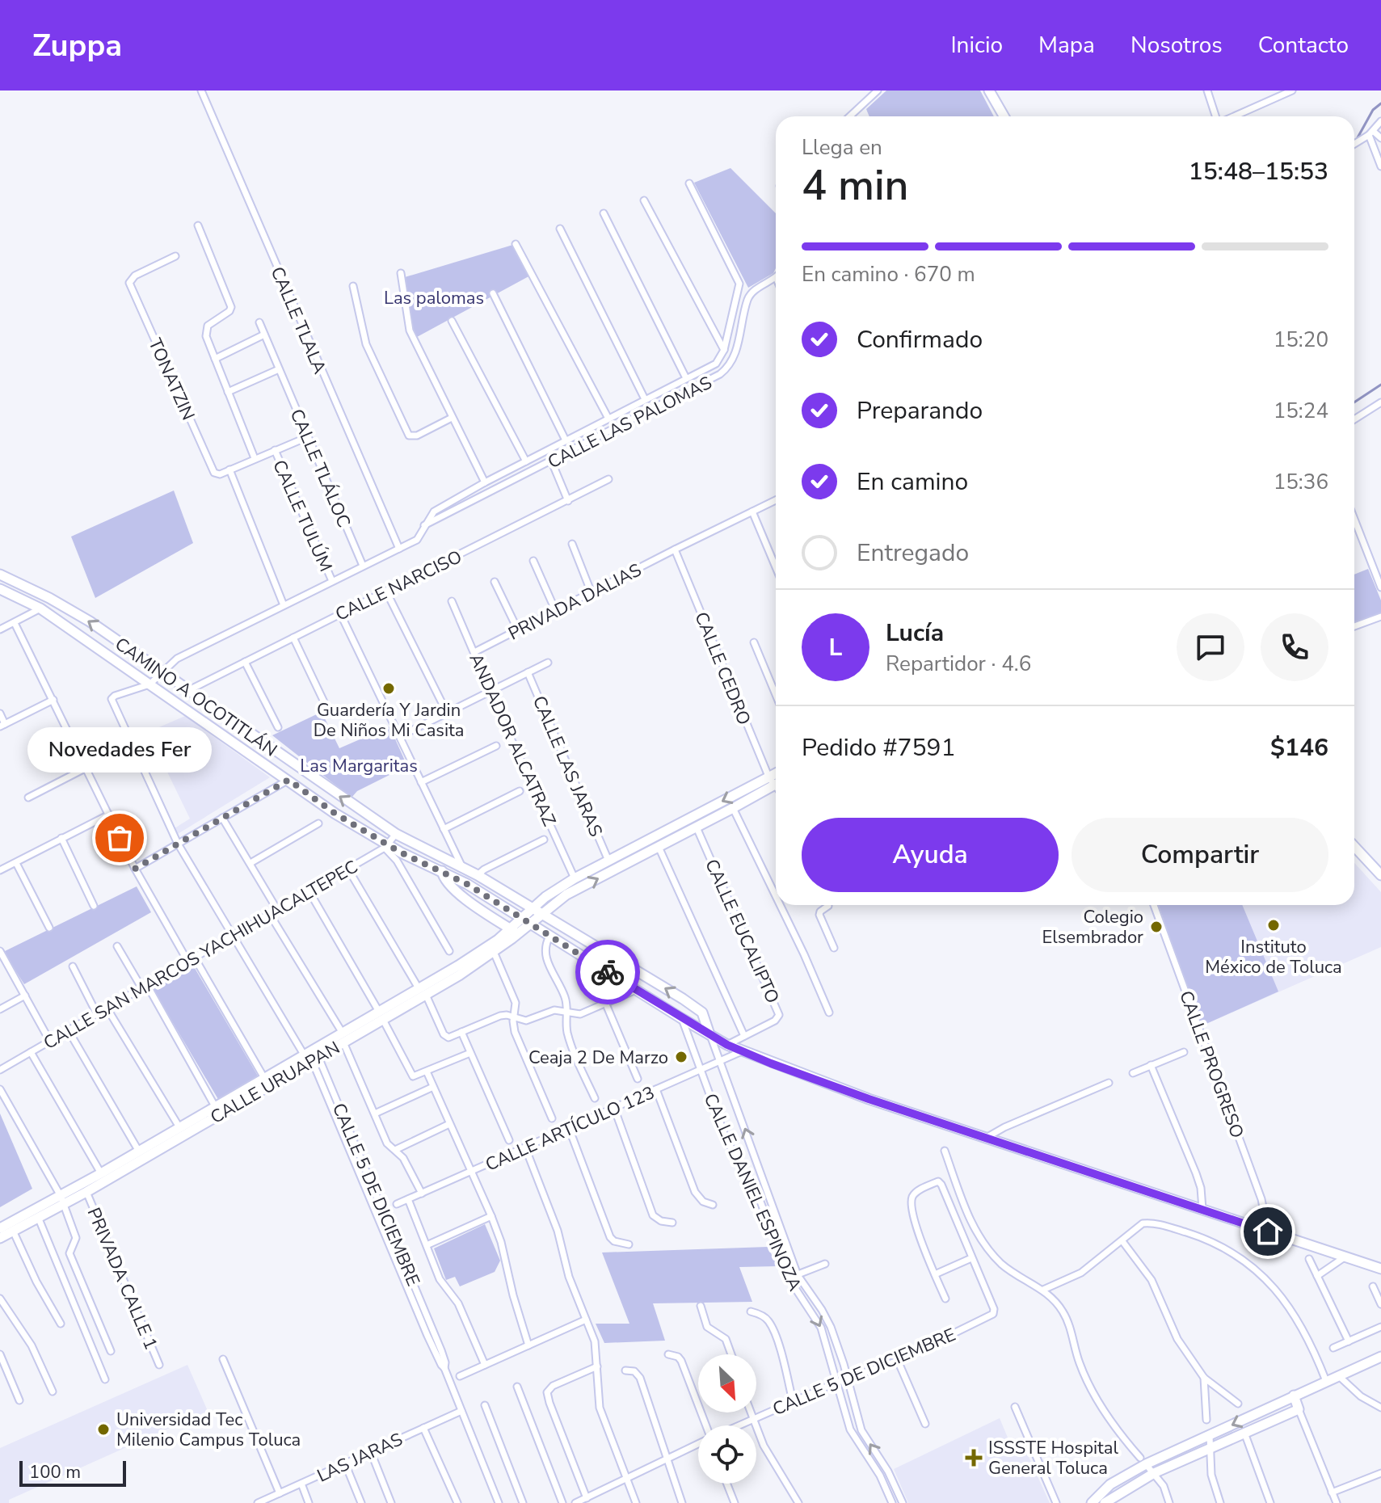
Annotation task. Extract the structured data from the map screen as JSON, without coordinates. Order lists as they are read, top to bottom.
{
  "streets": {
    "main road": ["CAMINO A OCOTITLÁN", "CALLE URUAPAN"],
    "street": [
      "CALLE TLALA",
      "TONATZIN",
      "CALLE LAS PALOMAS",
      "CALLE TLÁLOC",
      "CALLE TULÚM",
      "CALLE NARCISO",
      "PRIVADA DALIAS",
      "CALLE CEDRO",
      "ANDADOR ALCATRAZ",
      "CALLE LAS JARAS",
      "CALLE EUCALIPTO",
      "CALLE SAN MARCOS YACHIHUACALTEPEC",
      "CALLE PROGRESO",
      "CALLE ARTÍCULO 123",
      "CALLE DANIEL ESPINOZA",
      "CALLE 5 DE DICIEMBRE",
      "PRIVADA CALLE 1",
      "LAS JARAS"
    ]
  },
  "crossings": [
    ["CALLE TLALA", "CALLE LAS PALOMAS"],
    ["CALLE LAS PALOMAS", "CALLE TLÁLOC"],
    ["CALLE LAS PALOMAS", "CALLE TULÚM"],
    ["CALLE LAS PALOMAS", "CAMINO A OCOTITLÁN"],
    ["CALLE LAS PALOMAS", "CALLE 5 DE DICIEMBRE"],
    ["CALLE NARCISO", "CAMINO A OCOTITLÁN"],
    ["PRIVADA DALIAS", "CALLE CEDRO"],
    ["PRIVADA DALIAS", "ANDADOR ALCATRAZ"],
    ["CALLE CEDRO", "CALLE URUAPAN"],
    ["CAMINO A OCOTITLÁN", "CALLE EUCALIPTO"],
    ["CAMINO A OCOTITLÁN", "CALLE SAN MARCOS YACHIHUACALTEPEC"],
    ["CAMINO A OCOTITLÁN", "CALLE PROGRESO"],
    ["CAMINO A OCOTITLÁN", "CALLE URUAPAN"],
    ["CAMINO A OCOTITLÁN", "CALLE ARTÍCULO 123"],
    ["CAMINO A OCOTITLÁN", "CALLE DANIEL ESPINOZA"],
    ["CAMINO A OCOTITLÁN", "CALLE 5 DE DICIEMBRE"],
    ["ANDADOR ALCATRAZ", "CALLE URUAPAN"],
    ["CALLE LAS JARAS", "CALLE URUAPAN"],
    ["CALLE EUCALIPTO", "CALLE URUAPAN"],
    ["CALLE SAN MARCOS YACHIHUACALTEPEC", "CALLE 5 DE DICIEMBRE"],
    ["CALLE URUAPAN", "CALLE 5 DE DICIEMBRE"],
    ["CALLE URUAPAN", "PRIVADA CALLE 1"],
    ["CALLE ARTÍCULO 123", "CALLE DANIEL ESPINOZA"],
    ["CALLE DANIEL ESPINOZA", "CALLE 5 DE DICIEMBRE"],
    ["CALLE 5 DE DICIEMBRE", "LAS JARAS"]
  ],
  "parks": ["Las palomas", "Las Margaritas"],
  "places": {
    "other": [
      "Guardería Y Jardin De Niños Mi Casita",
      "Novedades Fer",
      "Instituto México de Toluca",
      "Colegio Elsembrador",
      "Ceaja 2 De Marzo",
      "Universidad Tec Milenio Campus Toluca"
    ],
    "health": ["ISSSTE Hospital General Toluca"]
  },
  "scale_bar": "100 m",
  "north": "bottom right",
  "page": {
    "header": "Zuppa",
    "nav": [
      "Inicio",
      "Mapa",
      "Nosotros",
      "Contacto"
    ],
    "heading": ["4 min", "Llega en", "15:48–15:53"],
    "panel": [
      "Lucía",
      "Repartidor · 4.6",
      "Pedido #7591",
      "$146"
    ],
    "bar": "En camino · 670 m",
    "list": [
      ["Confirmado", "15:20"],
      ["Preparando", "15:24"],
      ["En camino", "15:36"],
      "Entregado"
    ],
    "round": "L",
    "bubble": "Novedades Fer",
    "buttons": ["Ayuda", "Compartir"],
    "scale": "100 m"
  }
}
